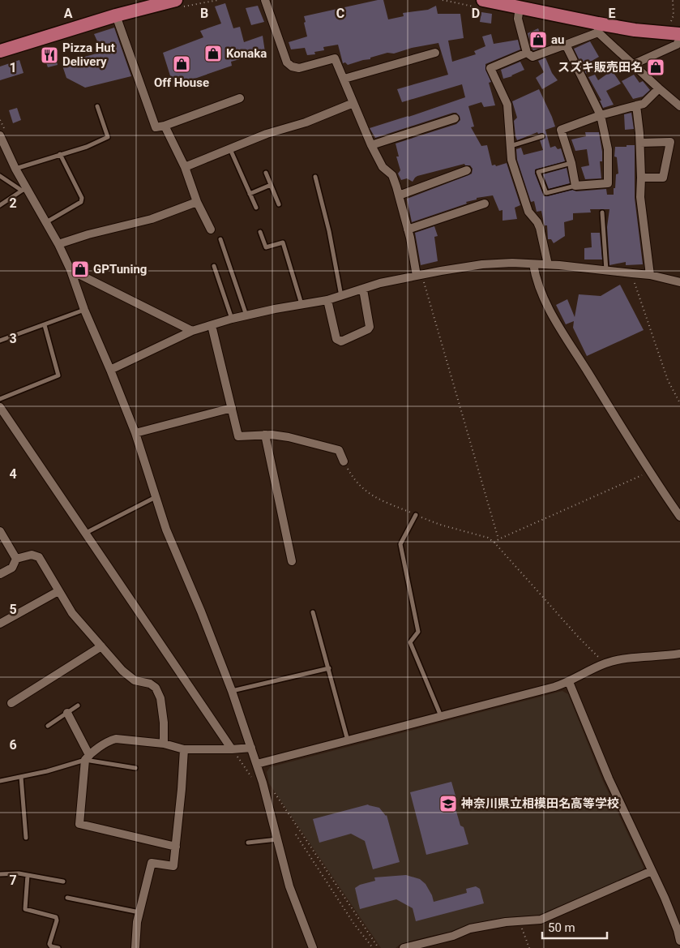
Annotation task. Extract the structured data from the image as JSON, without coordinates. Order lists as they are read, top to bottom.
{
  "places": {
    "shop": [
      "au",
      "Konaka",
      "Off House",
      "スズキ販売田名",
      "GPTuning"
    ],
    "restaurant": ["Pizza Hut Delivery"],
    "school or university": ["神奈川県立相模田名高等学校"]
  },
  "scale_bar": "50 m",
  "grid": {
    "columns": [
      "A",
      "B",
      "C",
      "D",
      "E"
    ],
    "rows": [
      "1",
      "2",
      "3",
      "4",
      "5",
      "6",
      "7"
    ]
  }
}
